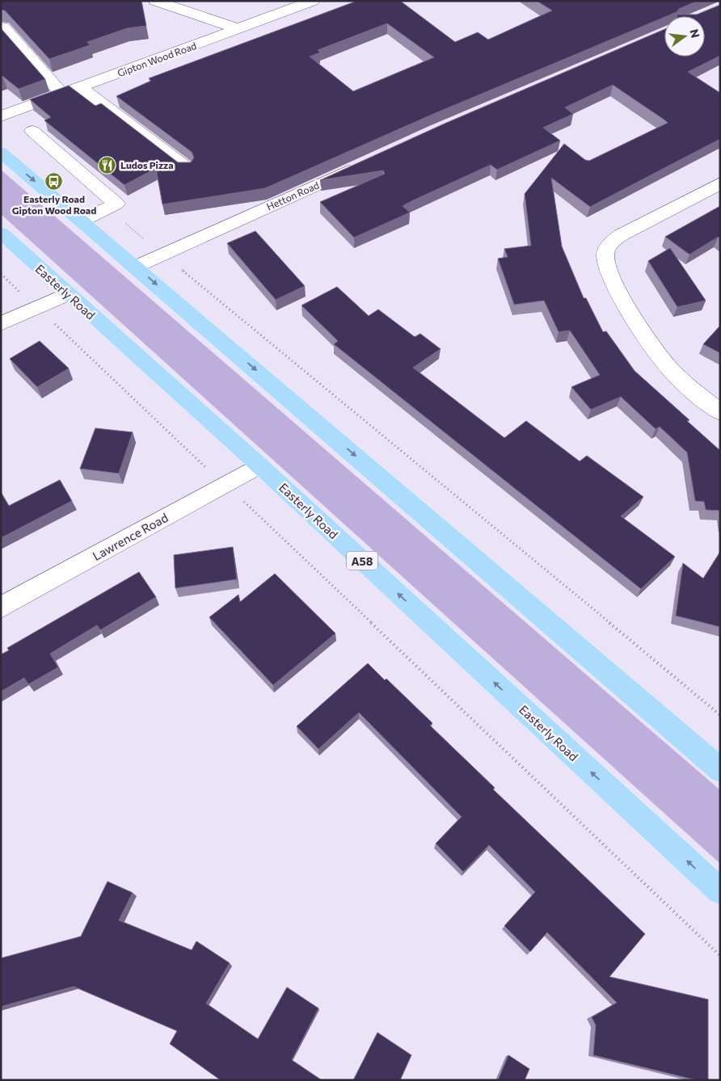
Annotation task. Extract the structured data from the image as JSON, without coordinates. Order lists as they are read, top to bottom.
{
  "streets": {
    "main road": ["Easterly Road", "A58"],
    "street": ["Gipton Wood Road", "Hetton Road", "Lawrence Road"]
  },
  "crossings": [
    ["Easterly Road", "Lawrence Road"]
  ],
  "places": {
    "restaurant": ["Ludos Pizza"],
    "bus stop": ["Easterly Road Gipton Wood Road"]
  },
  "north": "right"
}
